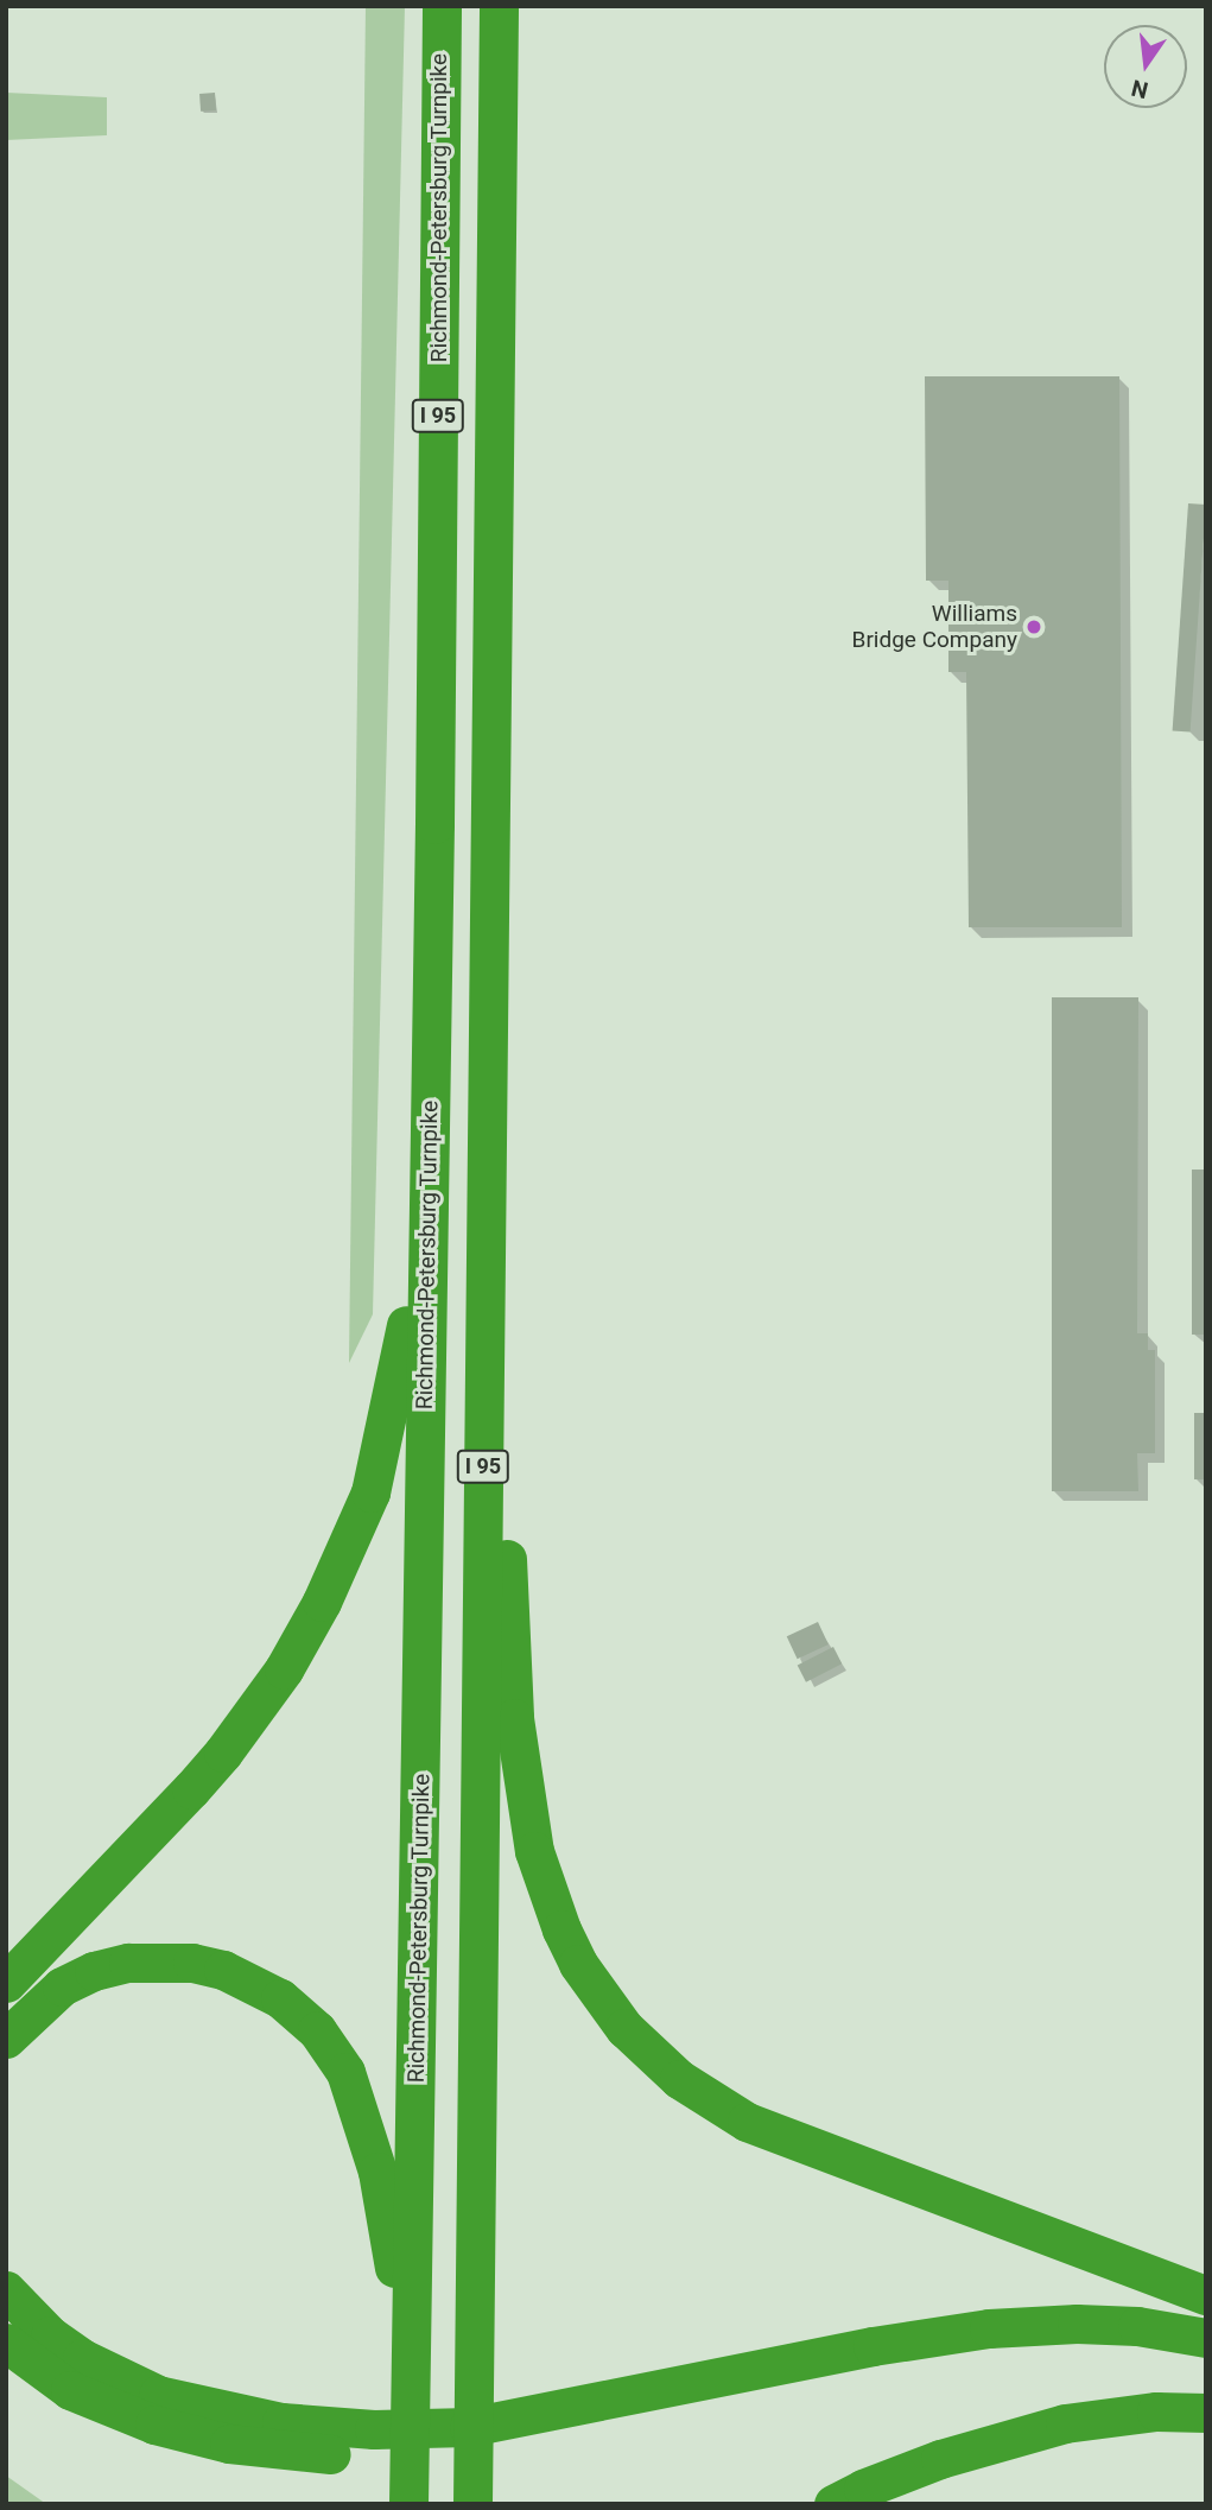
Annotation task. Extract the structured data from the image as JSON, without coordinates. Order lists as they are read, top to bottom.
{
  "streets": {
    "highway": ["Richmond-Petersburg Turnpike", "I 95"]
  },
  "places": ["Williams Bridge Company"],
  "north": "bottom"
}
